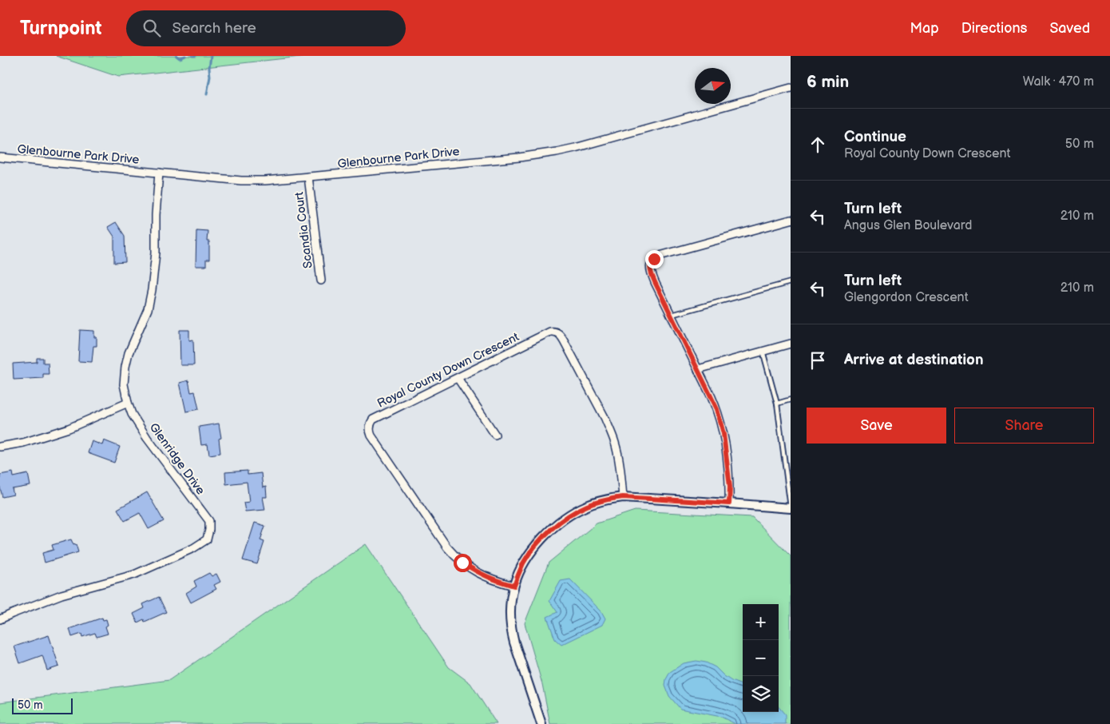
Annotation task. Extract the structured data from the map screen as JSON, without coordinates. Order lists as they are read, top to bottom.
{
  "streets": {
    "street": [
      "Glenbourne Park Drive",
      "Scandia Court",
      "Royal County Down Crescent",
      "Glenridge Drive"
    ]
  },
  "crossings": [
    ["Glenbourne Park Drive", "Scandia Court"],
    ["Glenbourne Park Drive", "Glenridge Drive"]
  ],
  "scale_bar": "50 m",
  "north": "right",
  "page": {
    "header": "Turnpoint",
    "search": "Search here",
    "nav": ["Map", "Directions", "Saved"],
    "heading": ["6 min", "Walk · 470 m"],
    "list": [
      ["Continue", "Royal County Down Crescent", "50 m"],
      ["Turn left", "Angus Glen Boulevard", "210 m"],
      ["Turn left", "Glengordon Crescent", "210 m"],
      "Arrive at destination"
    ],
    "buttons": ["Save", "Share"],
    "map_buttons": ["+", "−"],
    "scale": "50 m"
  }
}
